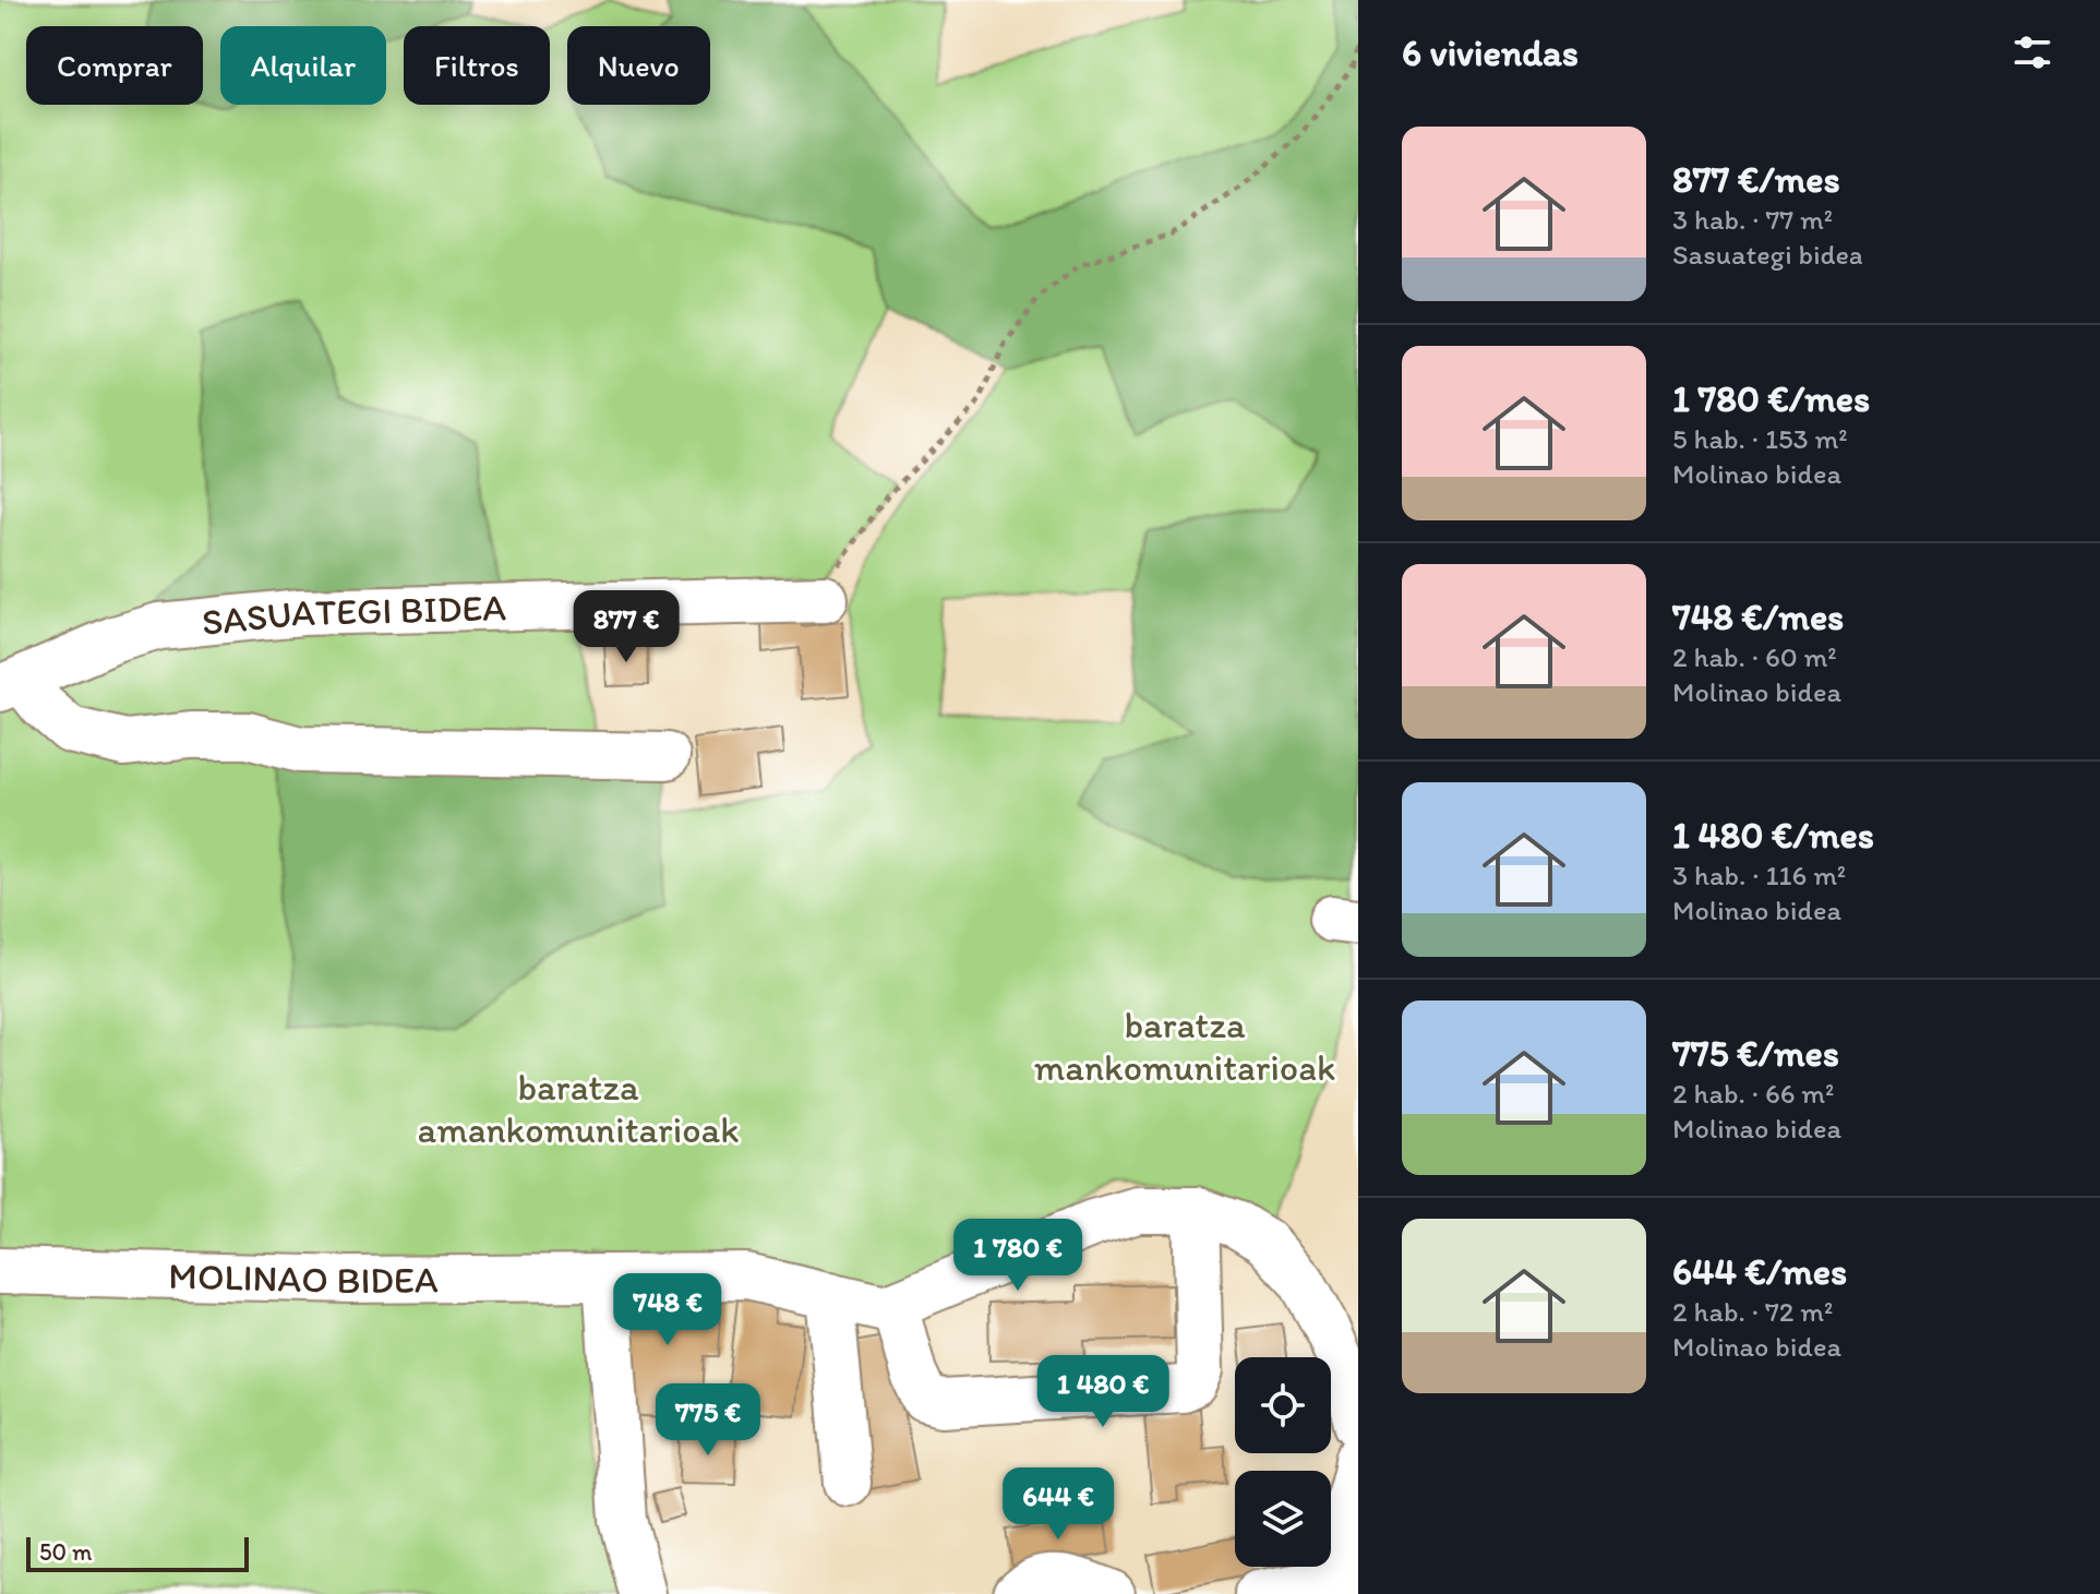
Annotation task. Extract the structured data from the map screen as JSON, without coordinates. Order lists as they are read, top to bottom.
{
  "streets": {
    "street": ["SASUATEGI BIDEA", "MOLINAO BIDEA"]
  },
  "parks": ["baratza mankomunitarioak", "baratza amankomunitarioak"],
  "scale_bar": "50 m",
  "page": {
    "heading": "6 viviendas",
    "chip": [
      "Comprar",
      "Alquilar",
      "Filtros",
      "Nuevo"
    ],
    "list": [
      {
        "name": "877 €/mes",
        "note": "3 hab. · 77 m² · Sasuategi bidea"
      },
      {
        "name": "1 780 €/mes",
        "note": "5 hab. · 153 m² · Molinao bidea"
      },
      {
        "name": "748 €/mes",
        "note": "2 hab. · 60 m² · Molinao bidea"
      },
      {
        "name": "1 480 €/mes",
        "note": "3 hab. · 116 m² · Molinao bidea"
      },
      {
        "name": "775 €/mes",
        "note": "2 hab. · 66 m² · Molinao bidea"
      },
      {
        "name": "644 €/mes",
        "note": "2 hab. · 72 m² · Molinao bidea"
      }
    ],
    "price": [
      "877 €",
      "1 780 €",
      "748 €",
      "1 480 €",
      "775 €",
      "644 €"
    ],
    "scale": "50 m"
  }
}
